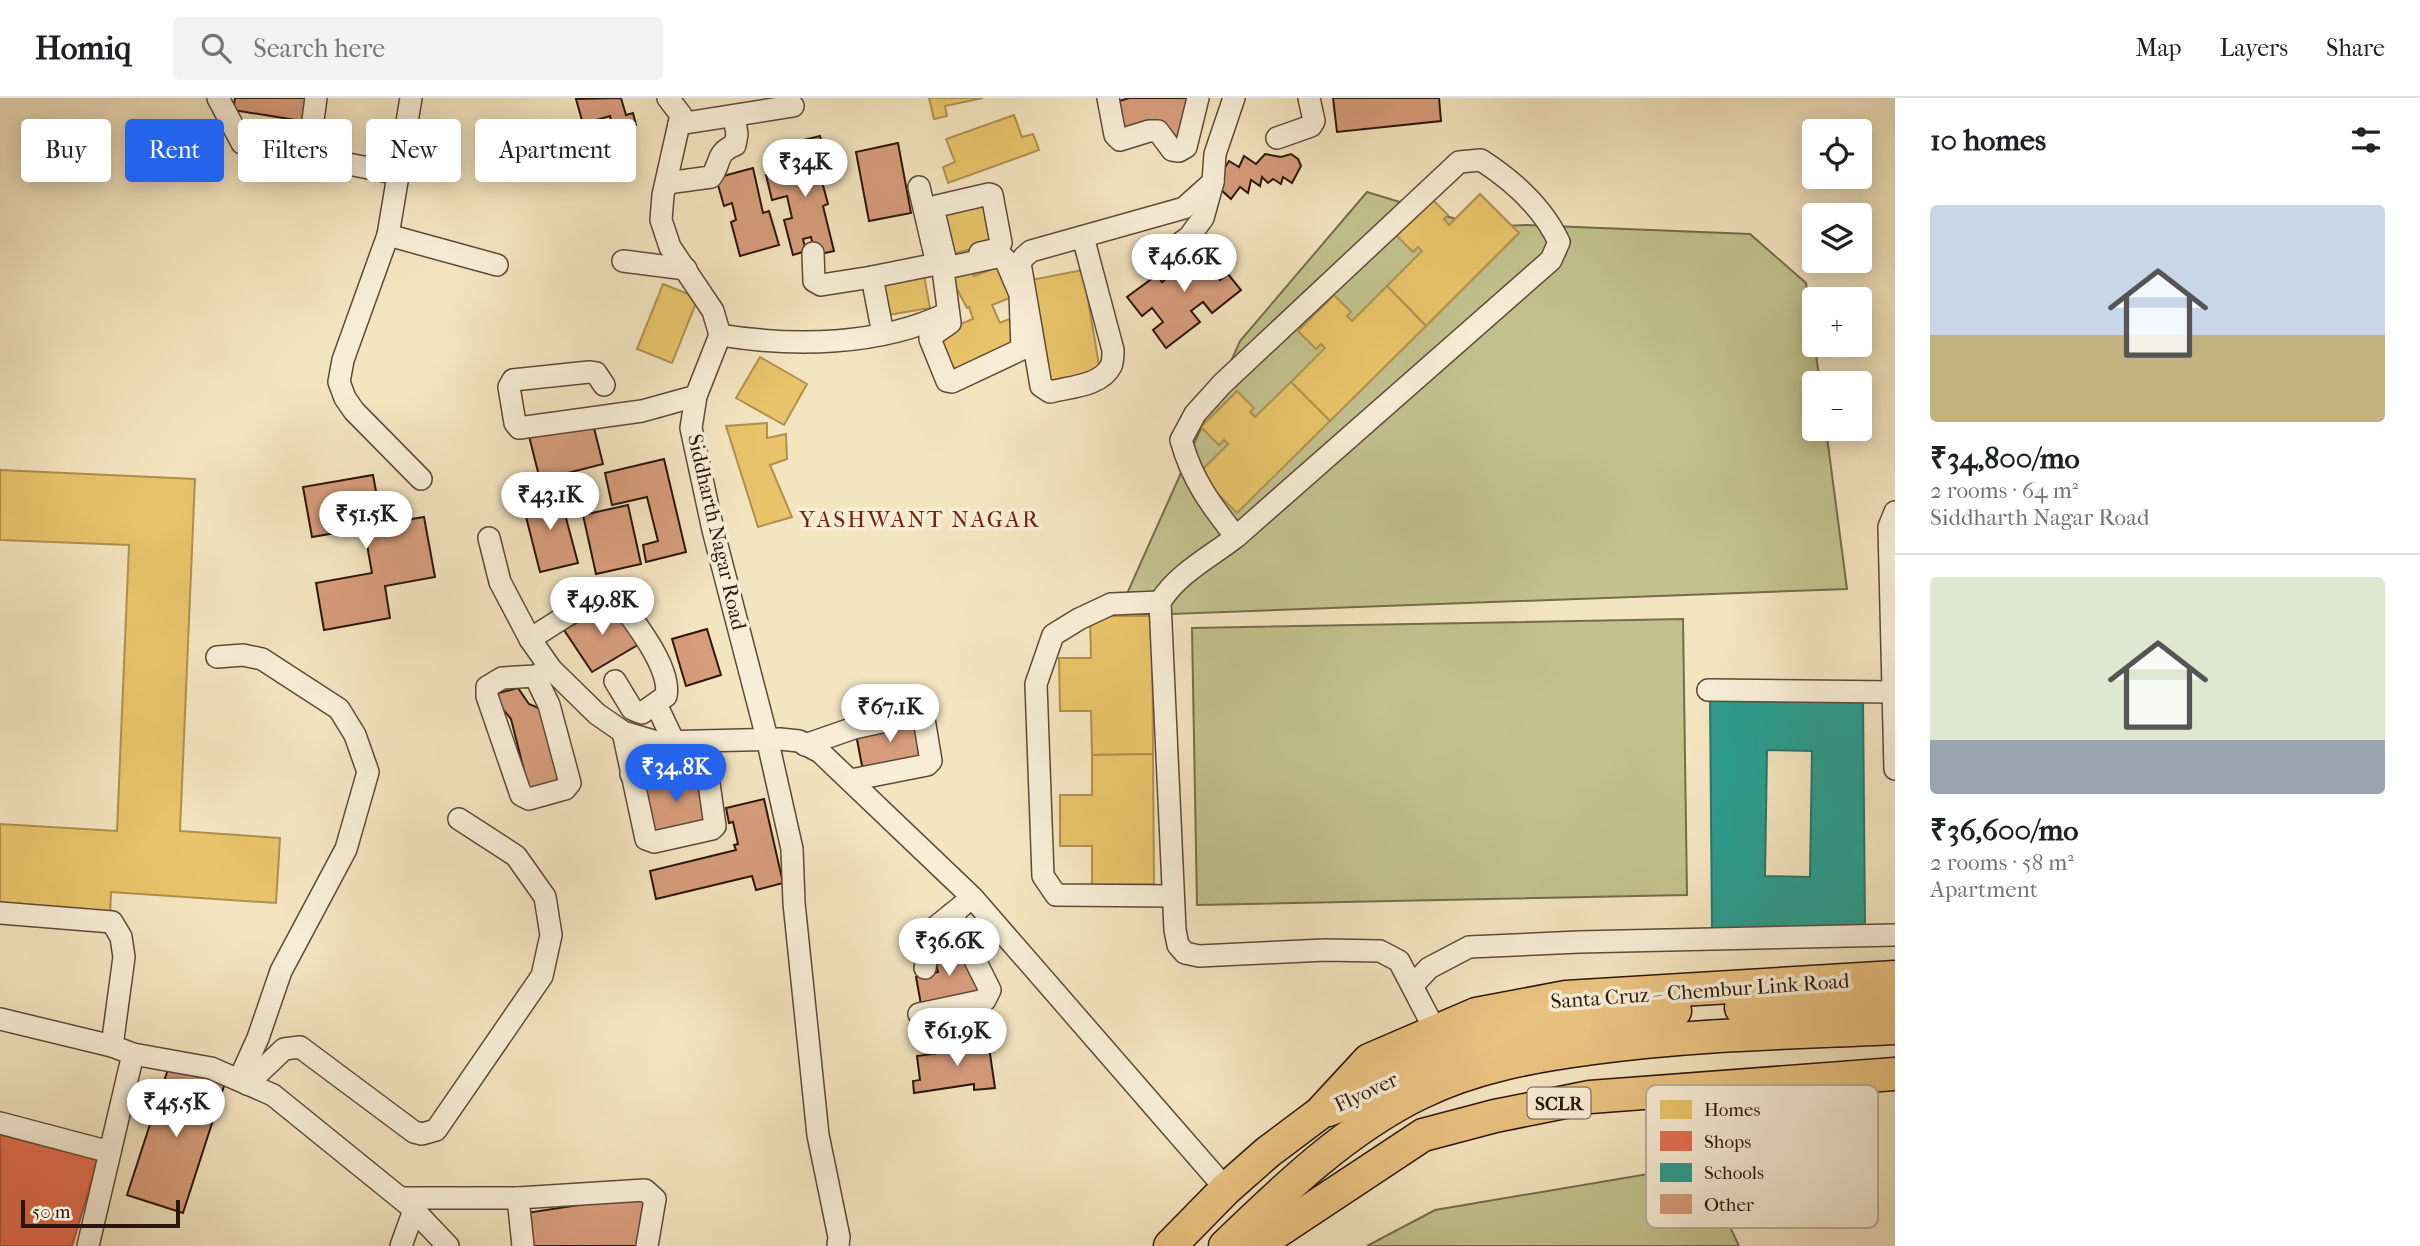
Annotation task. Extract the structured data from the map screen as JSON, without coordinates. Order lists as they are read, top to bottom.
{
  "streets": {
    "highway": ["Santa Cruz – Chembur Link Road", "Flyover", "SCLR"],
    "street": ["Siddharth Nagar Road"]
  },
  "crossings": [
    ["Santa Cruz – Chembur Link Road", "Flyover"]
  ],
  "districts": ["YASHWANT NAGAR"],
  "legend": [
    "Homes",
    "Shops",
    "Schools",
    "Other"
  ],
  "scale_bar": "50 m",
  "page": {
    "header": "Homiq",
    "search": "Search here",
    "nav": ["Map", "Layers", "Share"],
    "heading": "10 homes",
    "map_buttons": ["+", "−"],
    "chip": [
      "Buy",
      "Rent",
      "Filters",
      "New",
      "Apartment"
    ],
    "price": [
      "₹34K",
      "₹46.6K",
      "₹43.1K",
      "₹51.5K",
      "₹49.8K",
      "₹67.1K",
      "₹34.8K",
      "₹36.6K",
      "₹61.9K",
      "₹45.5K"
    ],
    "list": [
      {
        "name": "₹34,800/mo",
        "note": "2 rooms · 64 m² · Siddharth Nagar Road"
      },
      {
        "name": "₹36,600/mo",
        "note": "2 rooms · 58 m² · Apartment"
      }
    ],
    "scale": "50 m"
  }
}
